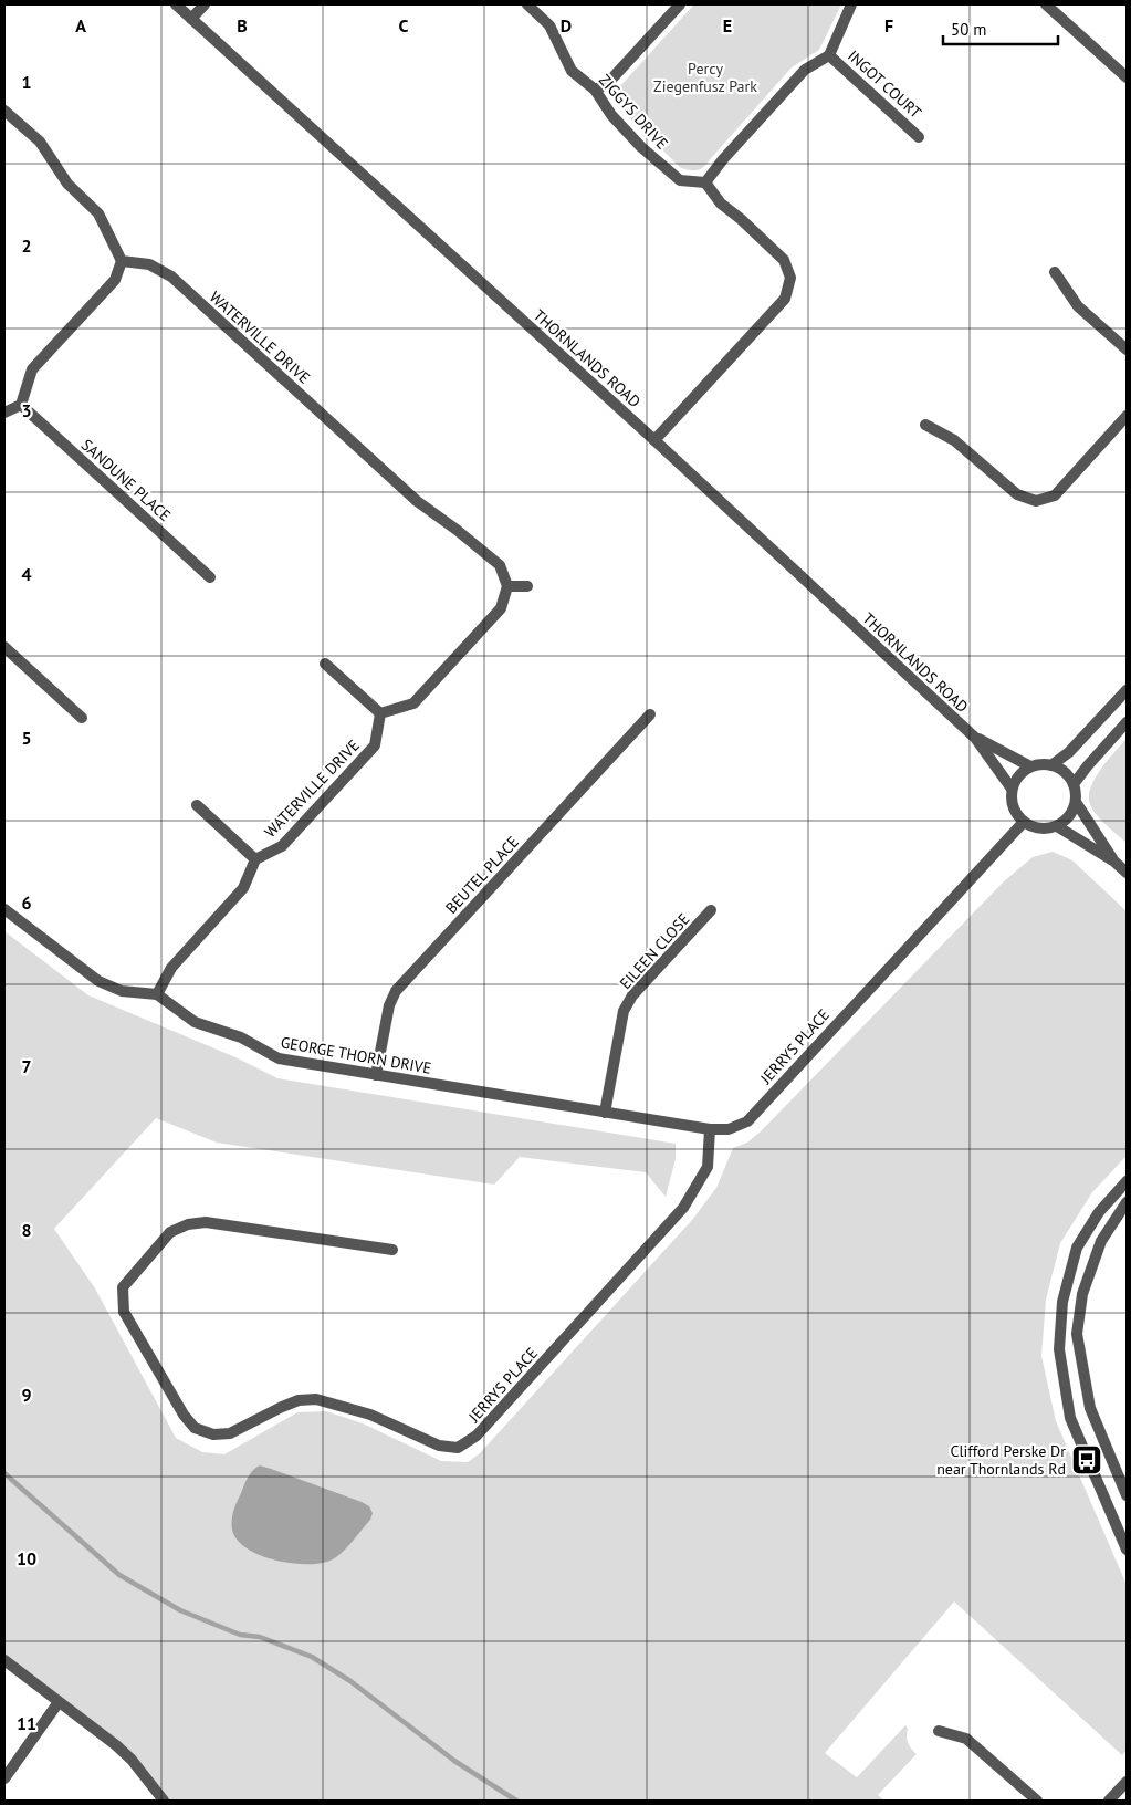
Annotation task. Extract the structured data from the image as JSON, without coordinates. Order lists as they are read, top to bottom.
{
  "streets": {
    "street": [
      "INGOT COURT",
      "ZIGGYS DRIVE",
      "WATERVILLE DRIVE",
      "THORNLANDS ROAD",
      "SANDUNE PLACE",
      "BEUTEL PLACE",
      "EILEEN CLOSE",
      "JERRYS PLACE",
      "GEORGE THORN DRIVE"
    ]
  },
  "crossings": [
    ["THORNLANDS ROAD", "JERRYS PLACE"],
    ["BEUTEL PLACE", "GEORGE THORN DRIVE"],
    ["EILEEN CLOSE", "GEORGE THORN DRIVE"],
    ["JERRYS PLACE", "GEORGE THORN DRIVE"]
  ],
  "parks": ["Percy Ziegenfusz Park"],
  "places": {
    "bus stop": ["Clifford Perske Dr near Thornlands Rd"]
  },
  "scale_bar": "50 m",
  "grid": {
    "columns": [
      "A",
      "B",
      "C",
      "D",
      "E",
      "F"
    ],
    "rows": [
      "1",
      "2",
      "3",
      "4",
      "5",
      "6",
      "7",
      "8",
      "9",
      "10",
      "11"
    ]
  }
}
